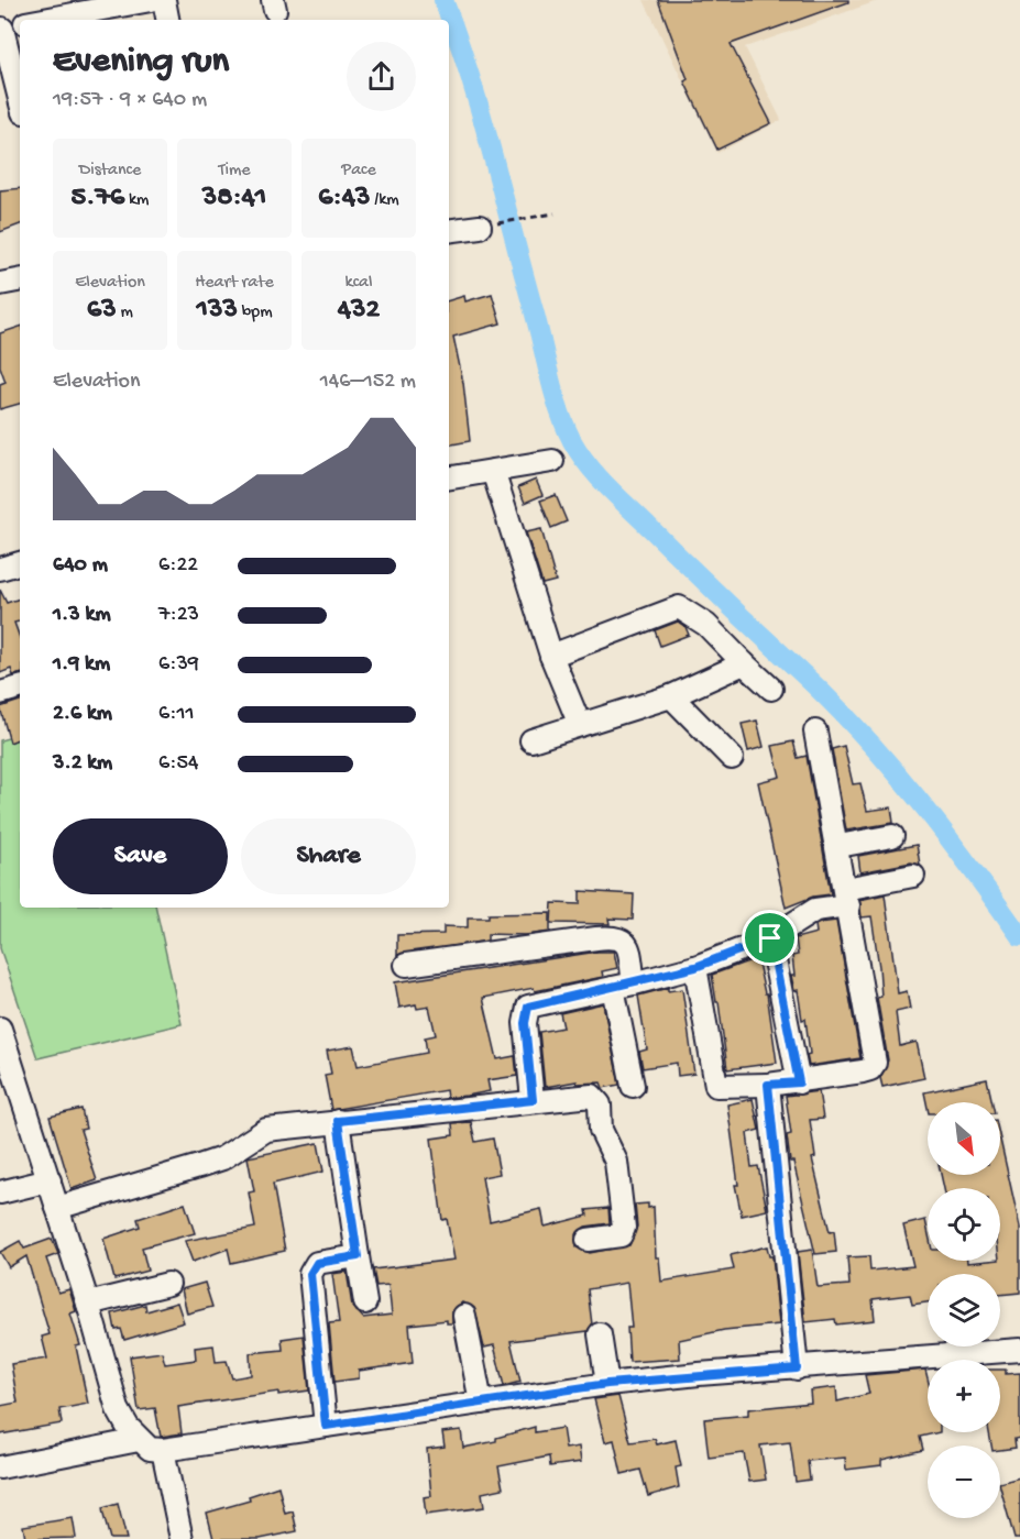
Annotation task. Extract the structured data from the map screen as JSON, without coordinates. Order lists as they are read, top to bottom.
{
  "north": "bottom right",
  "page": {
    "heading": ["Evening run", "19:57 · 9 × 640 m"],
    "stats": [
      ["Distance", "5.76 km"],
      ["Time", "38:41"],
      ["Pace", "6:43 /km"],
      ["Elevation", "63 m"],
      ["Heart rate", "133 bpm"],
      ["kcal", "432"]
    ],
    "chart": ["Elevation", "146–152 m"],
    "list": [
      {
        "name": "640 m",
        "note": "6:22"
      },
      {
        "name": "1.3 km",
        "note": "7:23"
      },
      {
        "name": "1.9 km",
        "note": "6:39"
      },
      {
        "name": "2.6 km",
        "note": "6:11"
      },
      {
        "name": "3.2 km",
        "note": "6:54"
      }
    ],
    "buttons": ["Save", "Share"],
    "map_buttons": ["+", "−"]
  }
}
